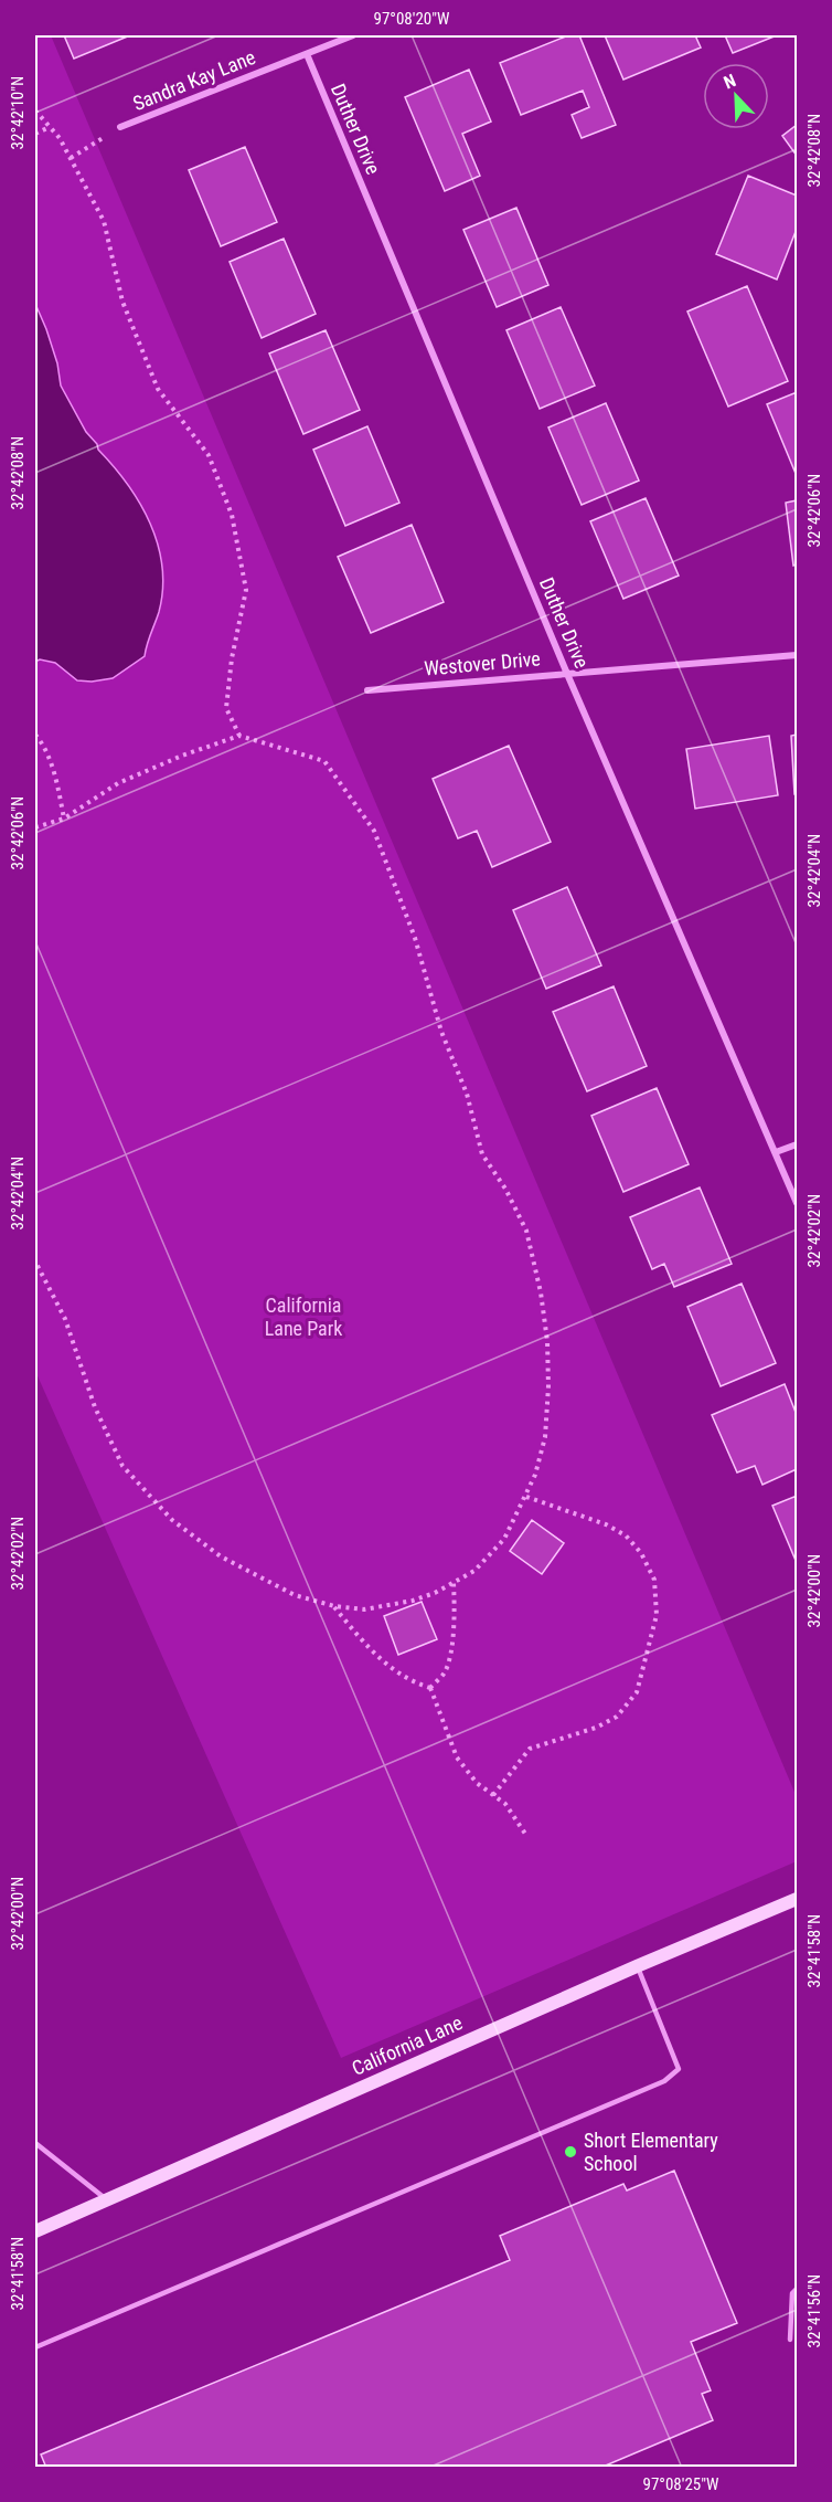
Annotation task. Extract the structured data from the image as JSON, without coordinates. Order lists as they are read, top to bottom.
{
  "streets": {
    "street": [
      "Sandra Kay Lane",
      "Duther Drive",
      "Westover Drive",
      "California Lane"
    ]
  },
  "crossings": [
    ["Sandra Kay Lane", "Duther Drive"],
    ["Duther Drive", "Westover Drive"]
  ],
  "parks": ["California Lane Park"],
  "places": ["Short Elementary School"],
  "north": "top left",
  "coordinates": [
    "97°08'20\"W",
    "32°42'10\"N",
    "32°42'08\"N",
    "32°42'06\"N",
    "32°42'04\"N",
    "32°42'02\"N",
    "32°42'00\"N",
    "32°41'58\"N",
    "32°41'56\"N",
    "97°08'25\"W"
  ]
}
